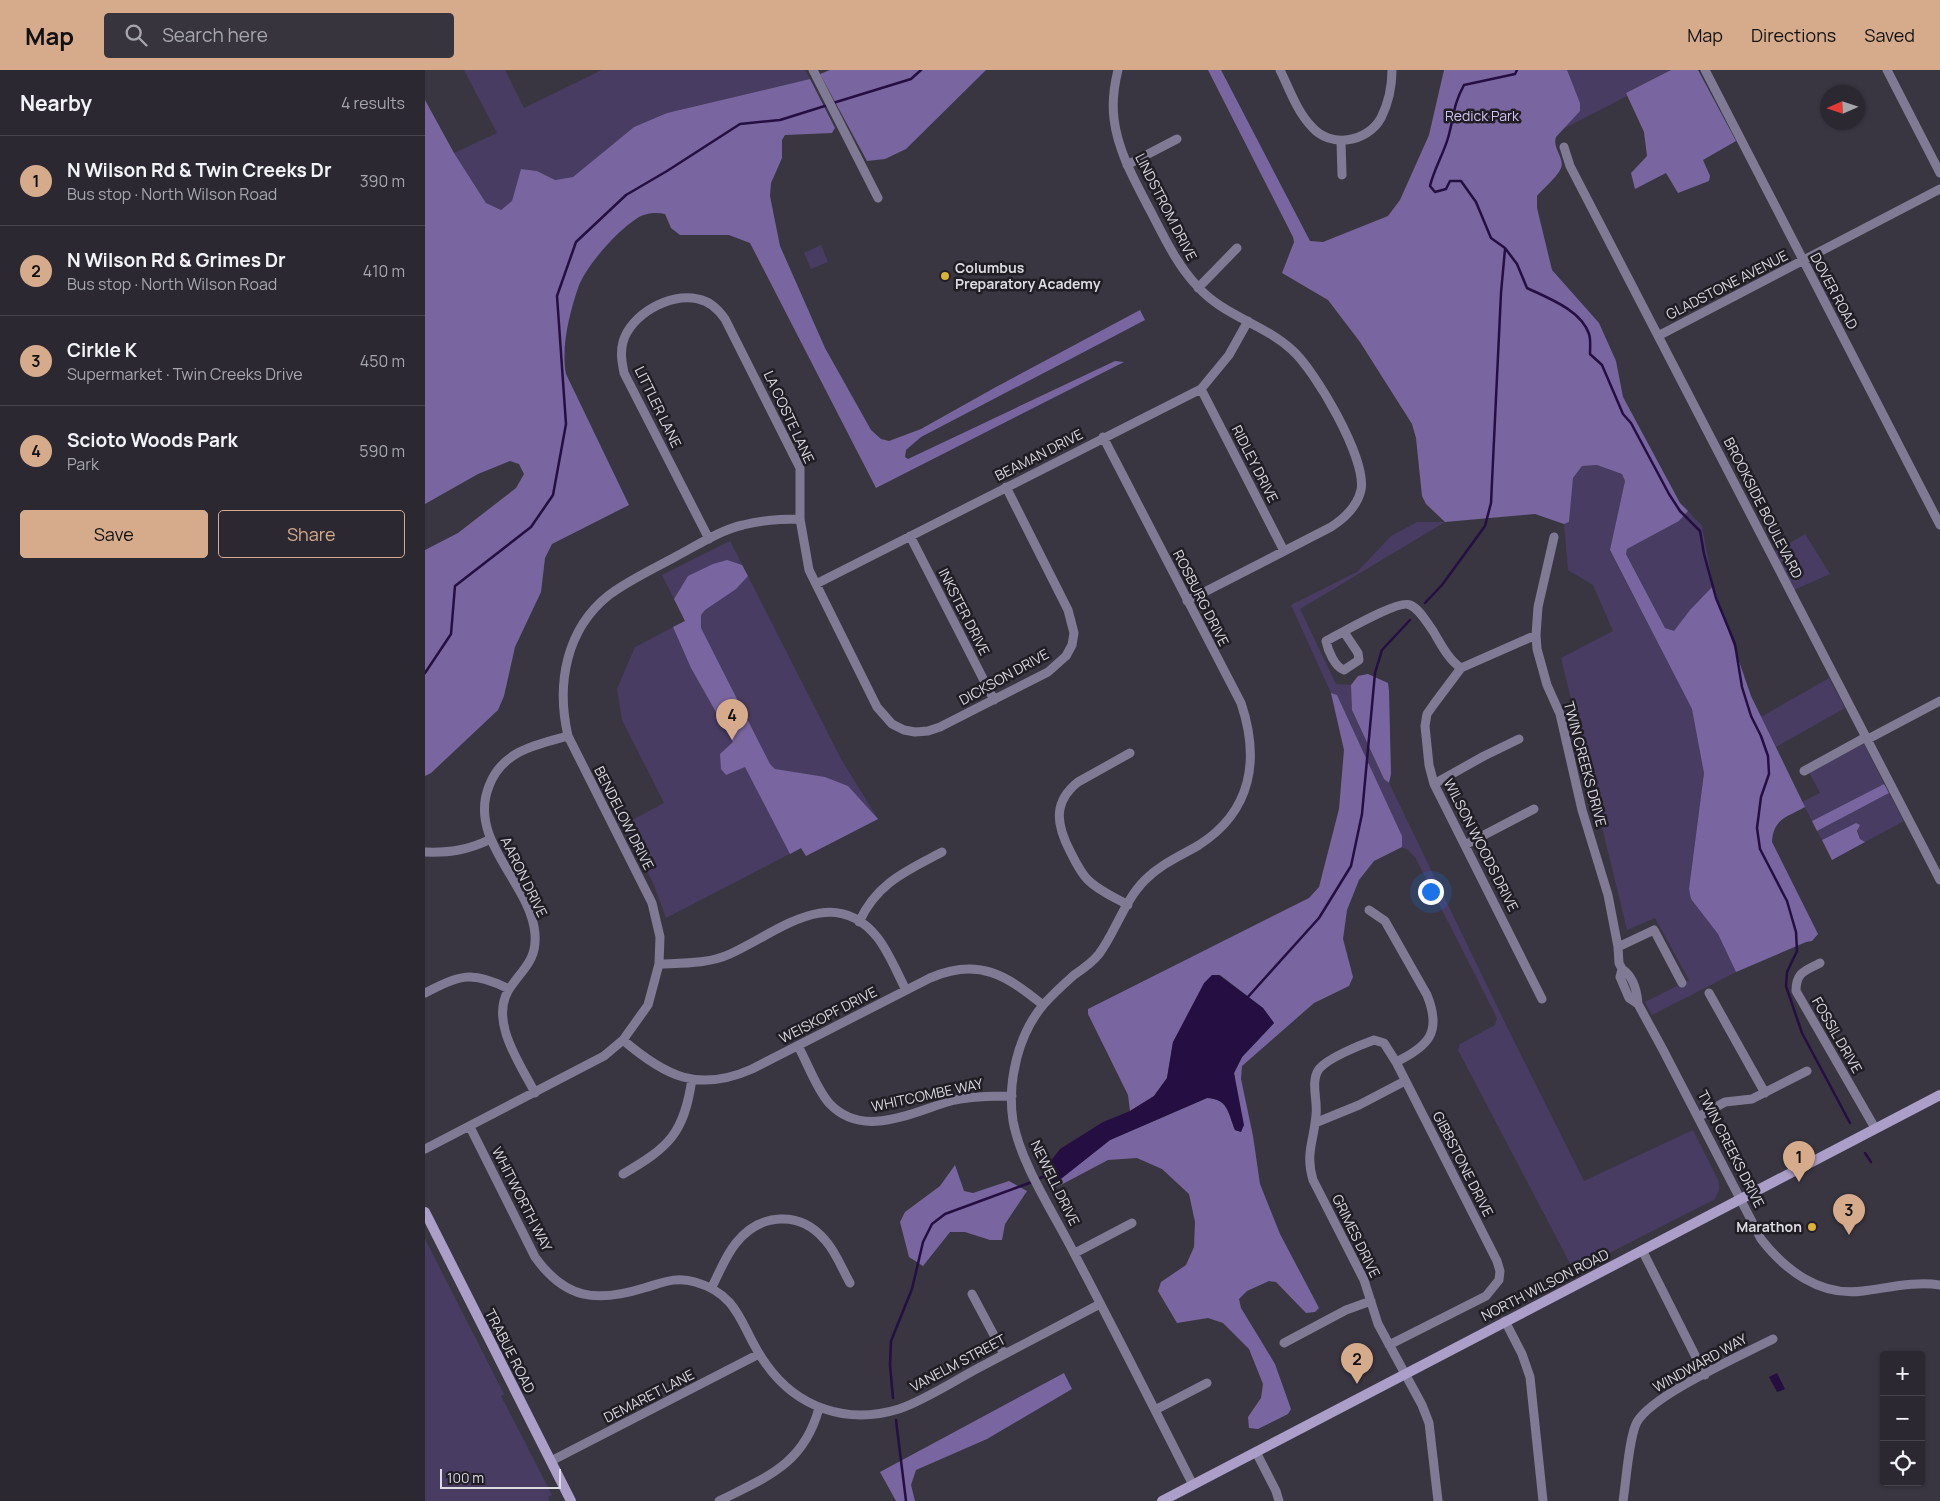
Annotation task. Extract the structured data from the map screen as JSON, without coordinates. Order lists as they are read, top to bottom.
{
  "streets": {
    "main road": ["NORTH WILSON ROAD", "TRABUE ROAD"],
    "street": [
      "LINDSTROM DRIVE",
      "GLADSTONE AVENUE",
      "DOVER ROAD",
      "LITTLER LANE",
      "LA COSTE LANE",
      "BEAMAN DRIVE",
      "RIDLEY DRIVE",
      "BROOKSIDE BOULEVARD",
      "ROSBURG DRIVE",
      "INKSTER DRIVE",
      "DICKSON DRIVE",
      "TWIN CREEKS DRIVE",
      "BENDELOW DRIVE",
      "WILSON WOODS DRIVE",
      "AARON DRIVE",
      "WEISKOPF DRIVE",
      "FOSSIL DRIVE",
      "WHITCOMBE WAY",
      "GIBBSTONE DRIVE",
      "NEWELL DRIVE",
      "WHITWORTH WAY",
      "GRIMES DRIVE",
      "VANELM STREET",
      "WINDWARD WAY",
      "DEMARET LANE"
    ]
  },
  "crossings": [
    ["LINDSTROM DRIVE", "BEAMAN DRIVE"],
    ["LINDSTROM DRIVE", "RIDLEY DRIVE"],
    ["LINDSTROM DRIVE", "ROSBURG DRIVE"],
    ["GLADSTONE AVENUE", "DOVER ROAD"],
    ["GLADSTONE AVENUE", "BROOKSIDE BOULEVARD"],
    ["LITTLER LANE", "LA COSTE LANE"],
    ["LITTLER LANE", "BENDELOW DRIVE"],
    ["LA COSTE LANE", "BEAMAN DRIVE"],
    ["LA COSTE LANE", "DICKSON DRIVE"],
    ["LA COSTE LANE", "BENDELOW DRIVE"],
    ["BEAMAN DRIVE", "RIDLEY DRIVE"],
    ["BEAMAN DRIVE", "ROSBURG DRIVE"],
    ["BEAMAN DRIVE", "INKSTER DRIVE"],
    ["BEAMAN DRIVE", "DICKSON DRIVE"],
    ["ROSBURG DRIVE", "NEWELL DRIVE"],
    ["INKSTER DRIVE", "DICKSON DRIVE"],
    ["TWIN CREEKS DRIVE", "WILSON WOODS DRIVE"],
    ["TWIN CREEKS DRIVE", "NORTH WILSON ROAD"],
    ["BENDELOW DRIVE", "AARON DRIVE"],
    ["BENDELOW DRIVE", "WEISKOPF DRIVE"],
    ["BENDELOW DRIVE", "WHITWORTH WAY"],
    ["WEISKOPF DRIVE", "WHITCOMBE WAY"],
    ["WEISKOPF DRIVE", "NEWELL DRIVE"],
    ["FOSSIL DRIVE", "NORTH WILSON ROAD"],
    ["WHITCOMBE WAY", "NEWELL DRIVE"],
    ["GIBBSTONE DRIVE", "GRIMES DRIVE"],
    ["NEWELL DRIVE", "NORTH WILSON ROAD"],
    ["NEWELL DRIVE", "VANELM STREET"],
    ["WHITWORTH WAY", "VANELM STREET"],
    ["WHITWORTH WAY", "DEMARET LANE"],
    ["GRIMES DRIVE", "NORTH WILSON ROAD"],
    ["TRABUE ROAD", "DEMARET LANE"]
  ],
  "parks": ["Redick Park"],
  "places": ["Columbus Preparatory Academy", "Marathon"],
  "scale_bar": "100 m",
  "north": "left",
  "page": {
    "header": "Map",
    "search": "Search here",
    "nav": ["Map", "Directions", "Saved"],
    "heading": ["Nearby", "4 results"],
    "list": [
      {
        "mark": "1",
        "name": "N Wilson Rd & Twin Creeks Dr",
        "note": "Bus stop · North Wilson Road",
        "value": "390 m"
      },
      {
        "mark": "2",
        "name": "N Wilson Rd & Grimes Dr",
        "note": "Bus stop · North Wilson Road",
        "value": "410 m"
      },
      {
        "mark": "3",
        "name": "Cirkle K",
        "note": "Supermarket · Twin Creeks Drive",
        "value": "450 m"
      },
      {
        "mark": "4",
        "name": "Scioto Woods Park",
        "note": "Park",
        "value": "590 m"
      }
    ],
    "buttons": ["Save", "Share"],
    "pins": [
      "4",
      "1",
      "3",
      "2"
    ],
    "map_buttons": ["+", "−"],
    "scale": "100 m"
  }
}
